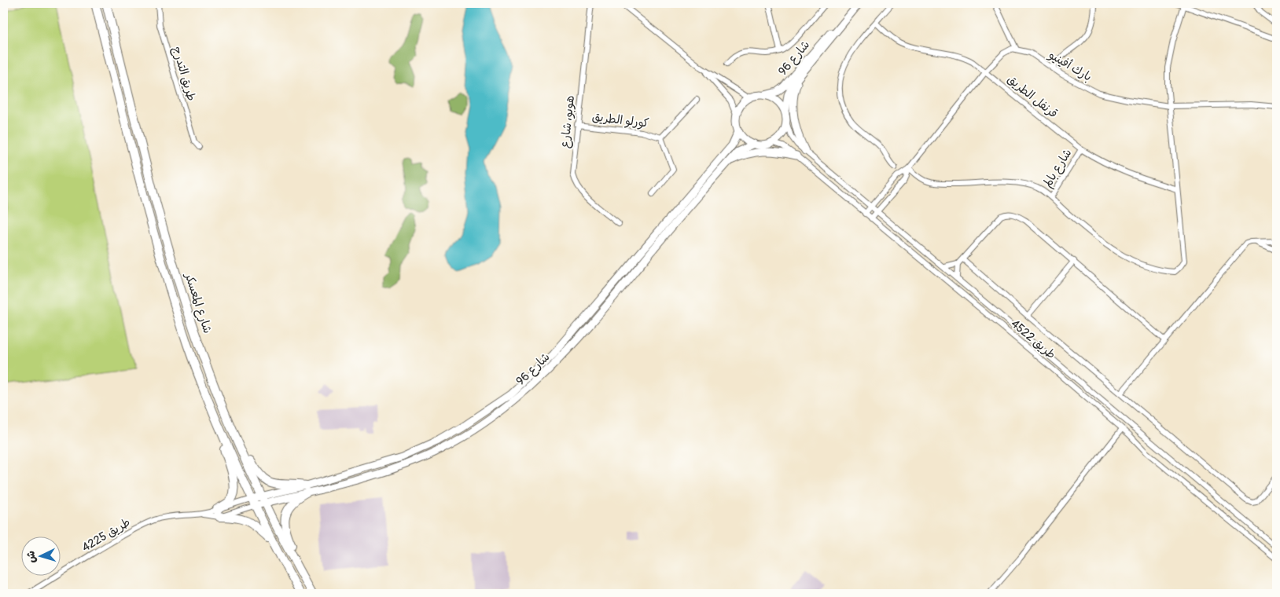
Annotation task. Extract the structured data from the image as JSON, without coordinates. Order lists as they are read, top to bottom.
{
  "streets": {
    "main road": ["شارع المعسكر"],
    "street": [
      "شارع 96",
      "بارك أفينيو",
      "طريق التدرج",
      "قرنفل الطريق",
      "كورلو الطريق",
      "هوبو، شارع",
      "شارع بالم",
      "طريق 4522",
      "طريق 4225"
    ]
  },
  "crossings": [
    ["شارع 96", "شارع المعسكر"],
    ["شارع 96", "طريق 4522"],
    ["شارع 96", "طريق 4225"],
    ["قرنفل الطريق", "شارع بالم"],
    ["كورلو الطريق", "هوبو، شارع"],
    ["شارع المعسكر", "طريق 4225"]
  ],
  "north": "left"
}
